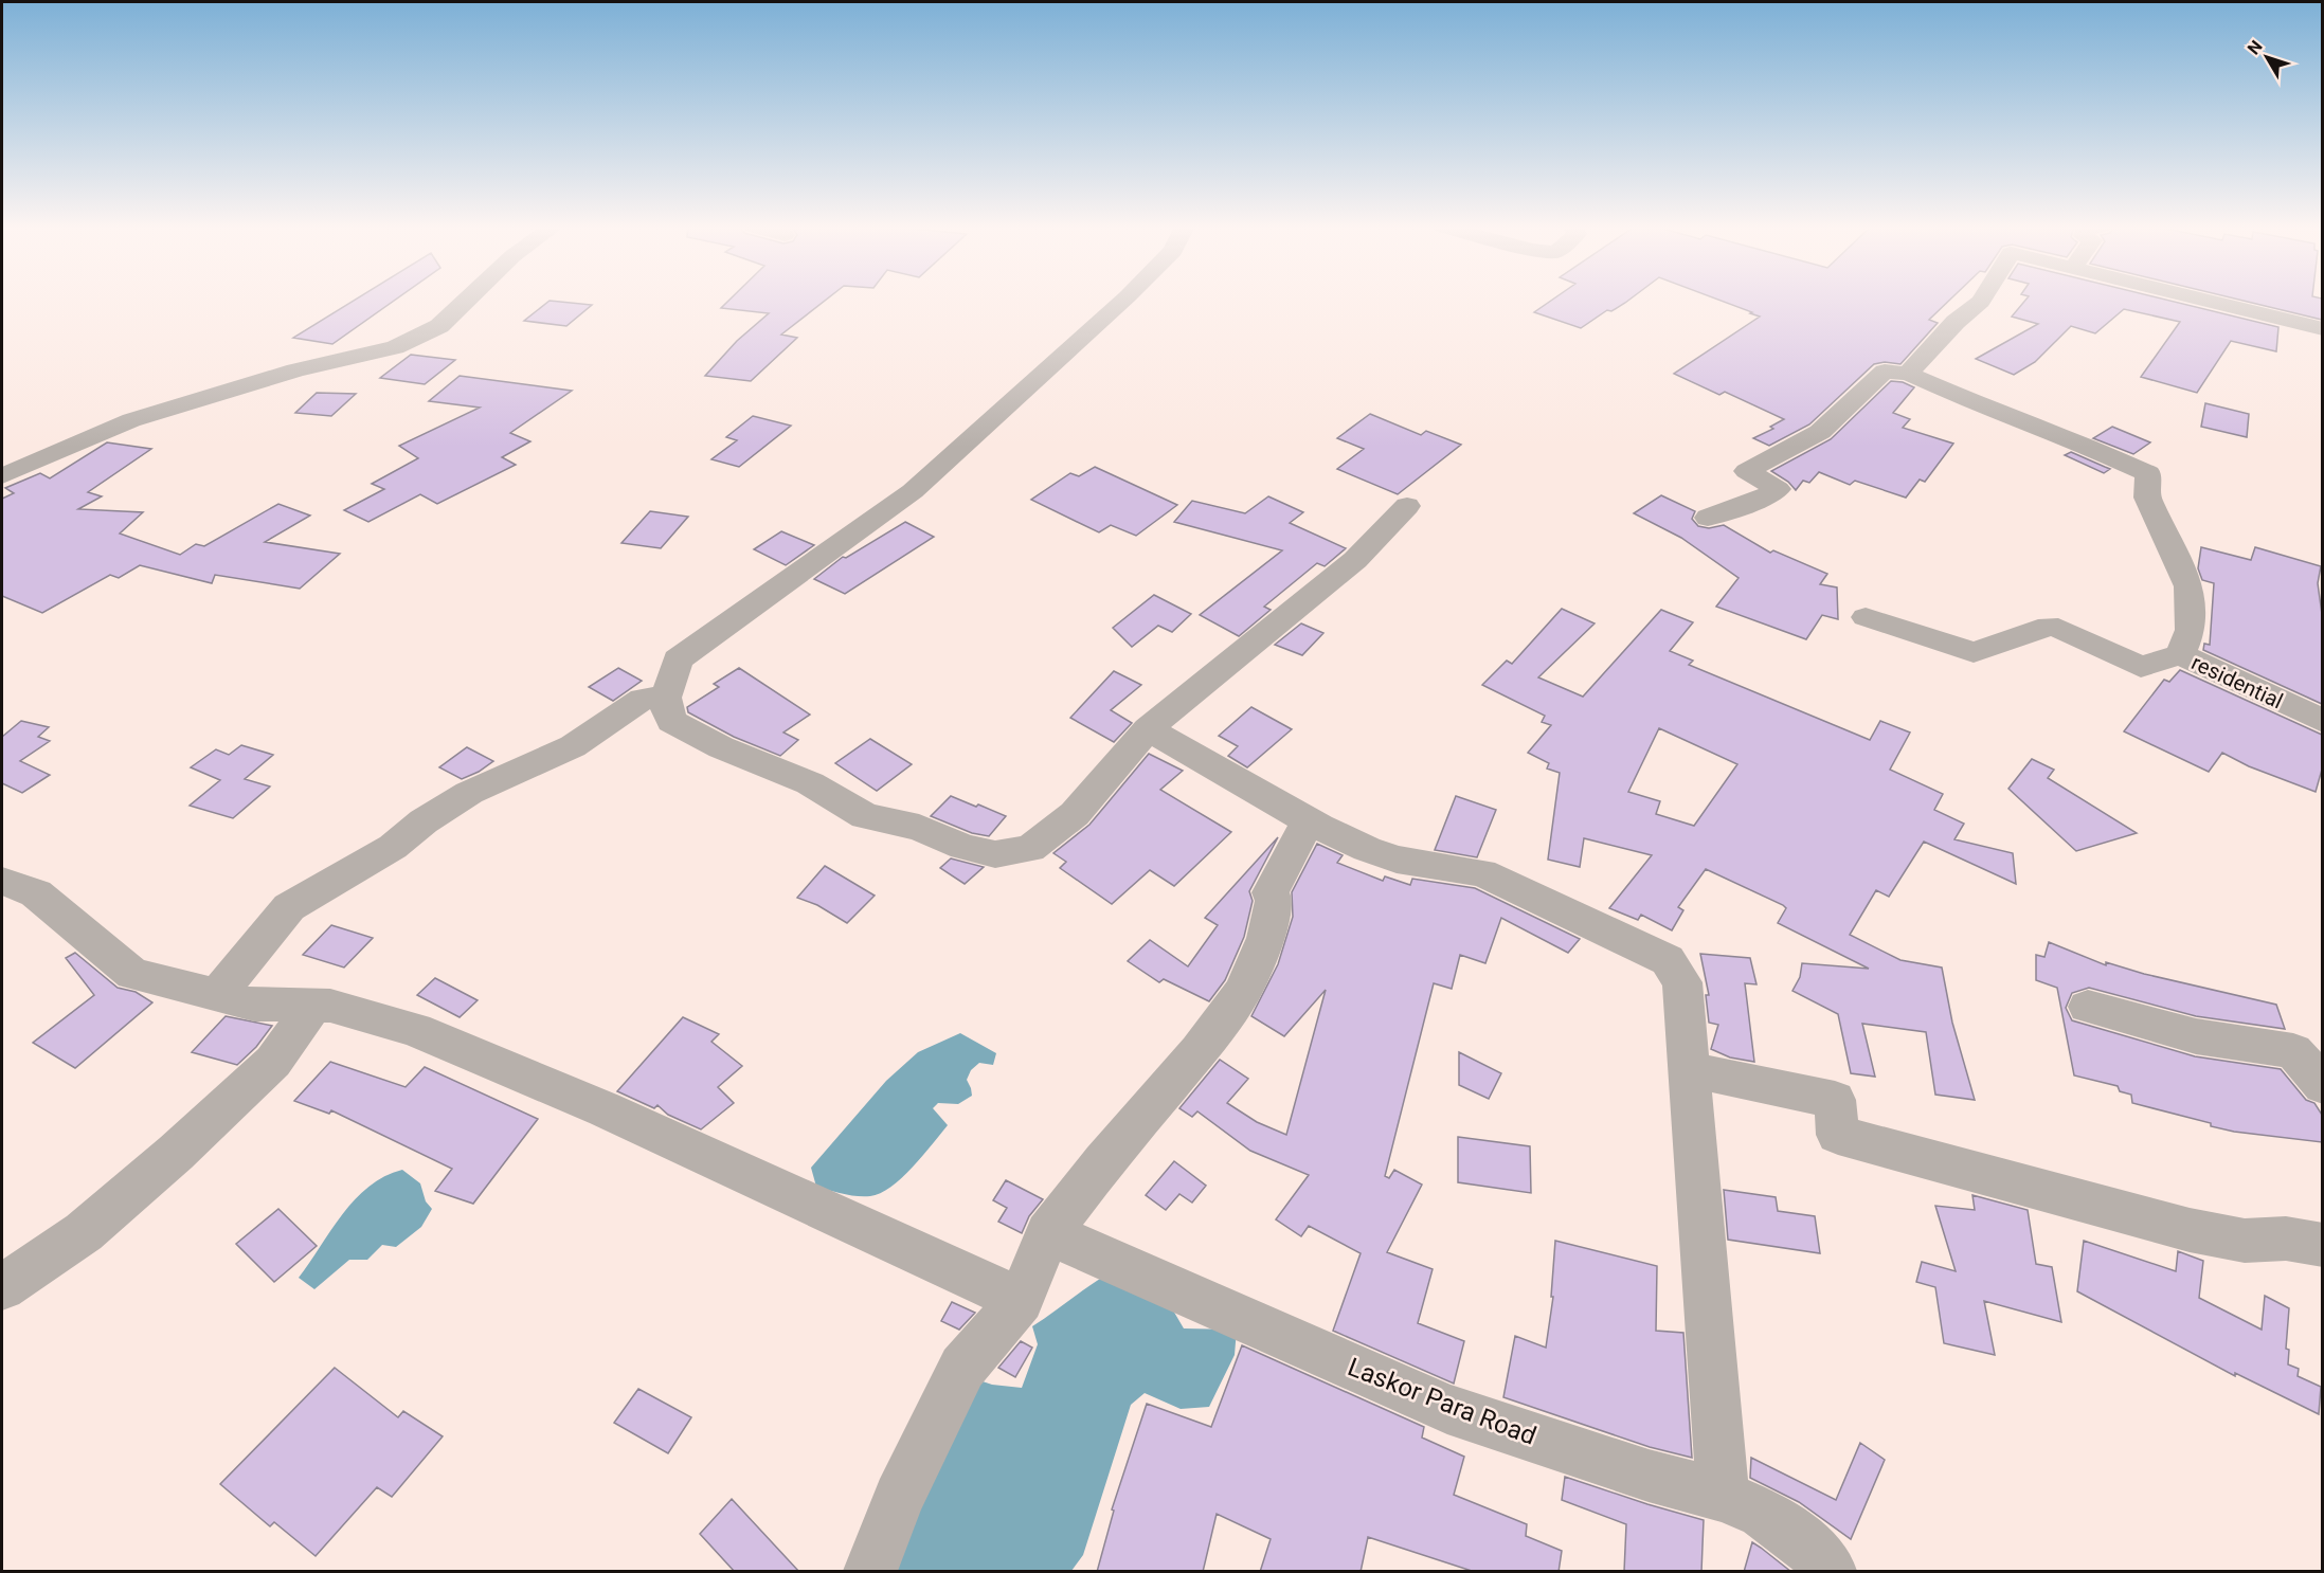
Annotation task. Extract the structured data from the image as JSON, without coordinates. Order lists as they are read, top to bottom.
{
  "streets": {
    "street": ["residential", "Laskor Para Road"]
  },
  "north": "top left"
}
